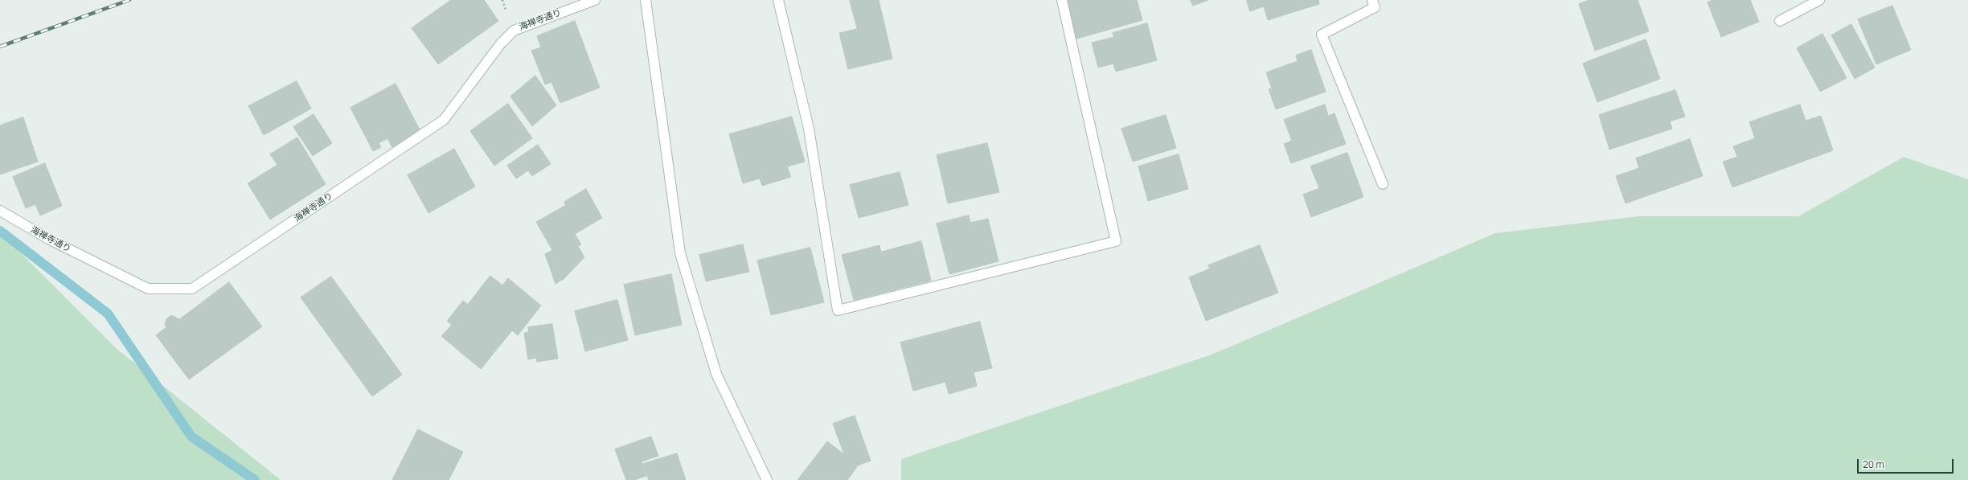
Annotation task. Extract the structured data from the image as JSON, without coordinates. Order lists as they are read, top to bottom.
{
  "streets": {
    "street": ["海禅寺通り"]
  },
  "scale_bar": "20 m"
}
